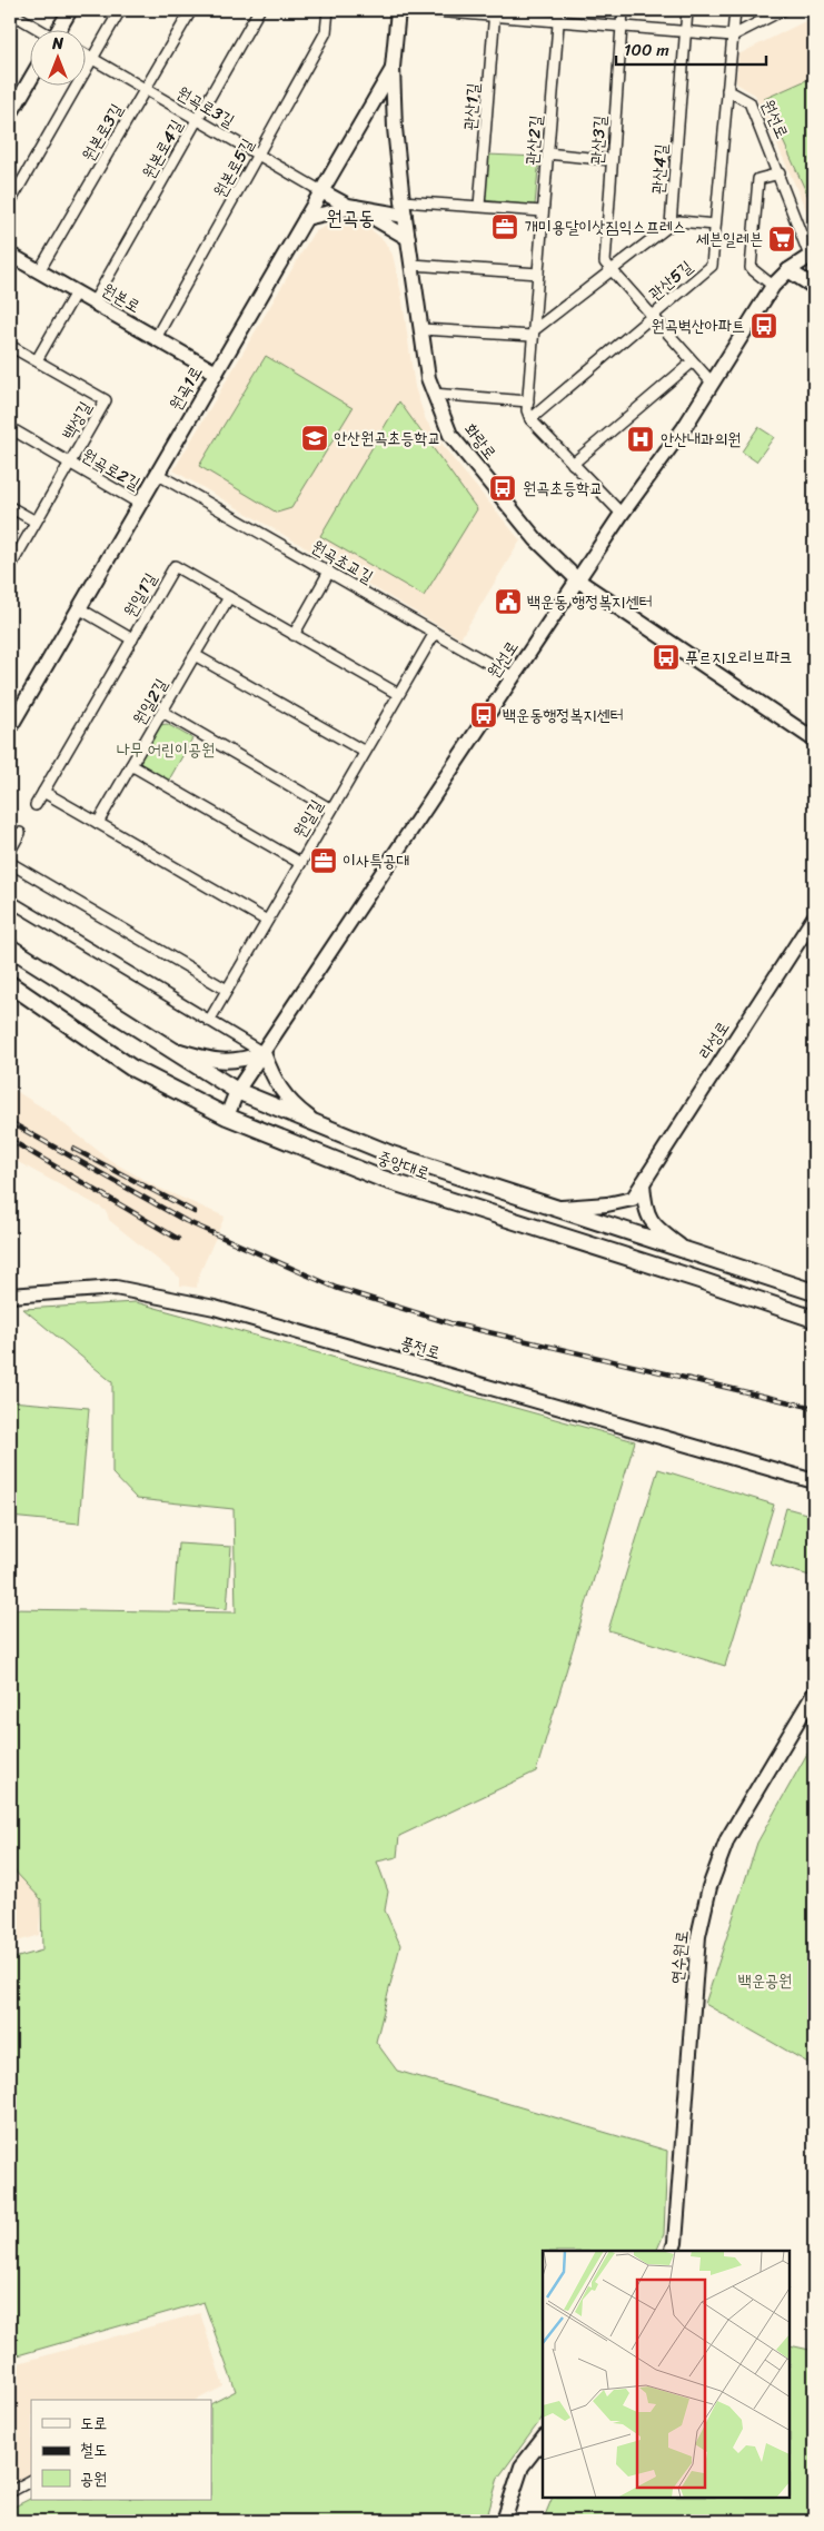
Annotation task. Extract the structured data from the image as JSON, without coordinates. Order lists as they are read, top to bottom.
{
  "streets": {
    "main road": ["중앙대로"],
    "street": [
      "원곡로3길",
      "관산1길",
      "원선로",
      "원본로3길",
      "관산2길",
      "관산3길",
      "원본로4길",
      "원본로5길",
      "관산4길",
      "관산5길",
      "원본로",
      "원곡1로",
      "백성길",
      "화랑로",
      "원곡로2길",
      "원곡초교길",
      "원일1길",
      "원일2길",
      "원일길",
      "라성로",
      "풍전로",
      "연수원로"
    ]
  },
  "crossings": [
    ["원곡로3길", "원본로3길"],
    ["원곡로3길", "원본로4길"],
    ["원곡로3길", "원본로5길"],
    ["원곡로3길", "원곡1로"],
    ["원선로", "관산5길"],
    ["원선로", "화랑로"],
    ["원선로", "원곡초교길"],
    ["원선로", "중앙대로"],
    ["원본로3길", "원본로"],
    ["관산2길", "관산5길"],
    ["원본로4길", "원본로"],
    ["원본로5길", "원본로"],
    ["원본로", "원곡1로"],
    ["원곡1로", "화랑로"],
    ["원곡1로", "원곡로2길"],
    ["원곡1로", "원곡초교길"],
    ["백성길", "원곡로2길"],
    ["원곡초교길", "원일길"],
    ["원일1길", "원일2길"],
    ["원일1길", "원일길"]
  ],
  "districts": ["원곡동"],
  "parks": ["나무 어린이공원", "백운공원"],
  "places": {
    "office": ["개미용달이삿짐익스프레스", "이사특공대"],
    "supermarket": ["세븐일레븐"],
    "bus stop": [
      "원곡벽산아파트",
      "원곡초등학교",
      "푸르지오리브파크",
      "백운동행정복지센터"
    ],
    "school or university": ["안산원곡초등학교"],
    "hospital": ["안산내과의원"],
    "public building": ["백운동 행정복지센터"]
  },
  "legend": ["도로", "철도", "공원"],
  "scale_bar": "100 m",
  "north": "top"
}
